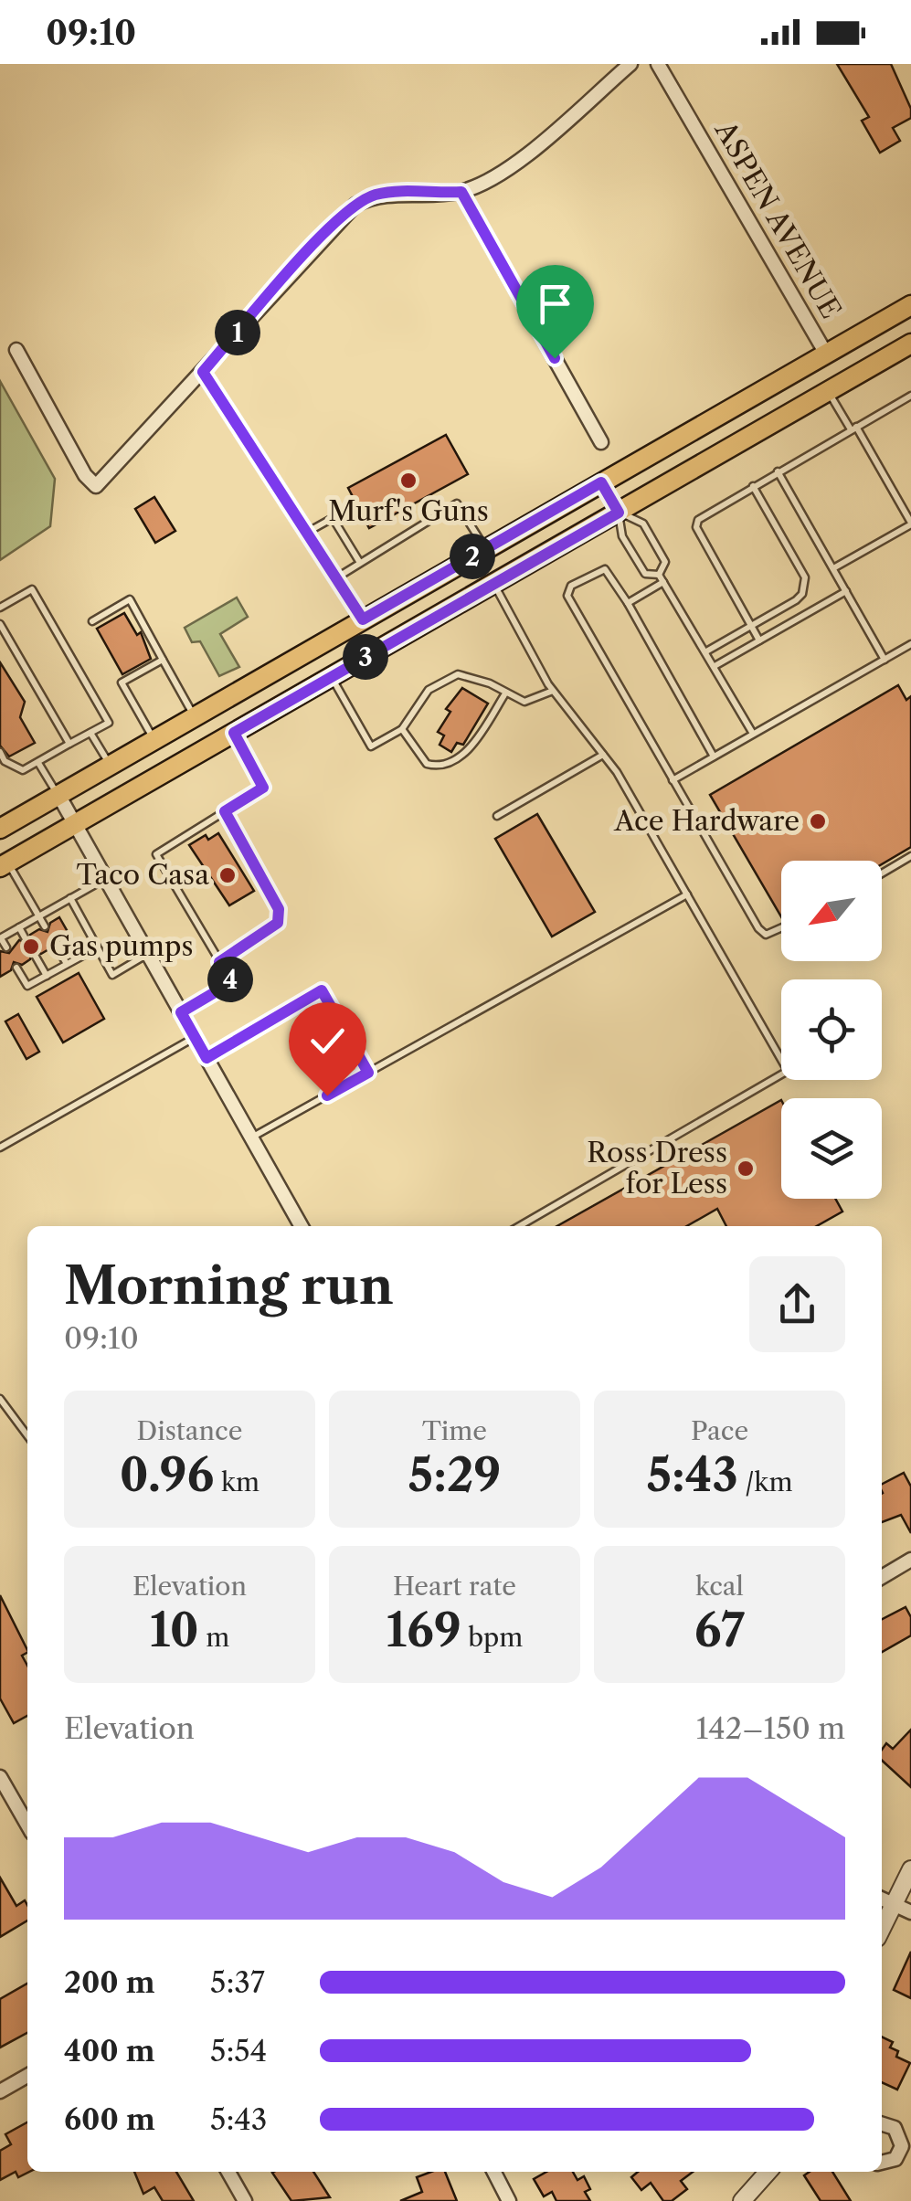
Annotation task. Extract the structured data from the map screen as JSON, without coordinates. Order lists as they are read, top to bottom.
{
  "streets": {
    "street": ["ASPEN AVENUE"]
  },
  "places": [
    "Murf's Guns",
    "Ace Hardware",
    "Taco Casa",
    "Gas pumps",
    "Ross Dress for Less"
  ],
  "north": "bottom left",
  "page": {
    "status": "09:10",
    "pins": [
      "1",
      "2",
      "3",
      "4"
    ],
    "heading": ["Morning run", "09:10"],
    "stats": [
      ["Distance", "0.96 km"],
      ["Time", "5:29"],
      ["Pace", "5:43 /km"],
      ["Elevation", "10 m"],
      ["Heart rate", "169 bpm"],
      ["kcal", "67"]
    ],
    "chart": ["Elevation", "142–150 m"],
    "list": [
      {
        "name": "200 m",
        "note": "5:37"
      },
      {
        "name": "400 m",
        "note": "5:54"
      },
      {
        "name": "600 m",
        "note": "5:43"
      }
    ]
  }
}
